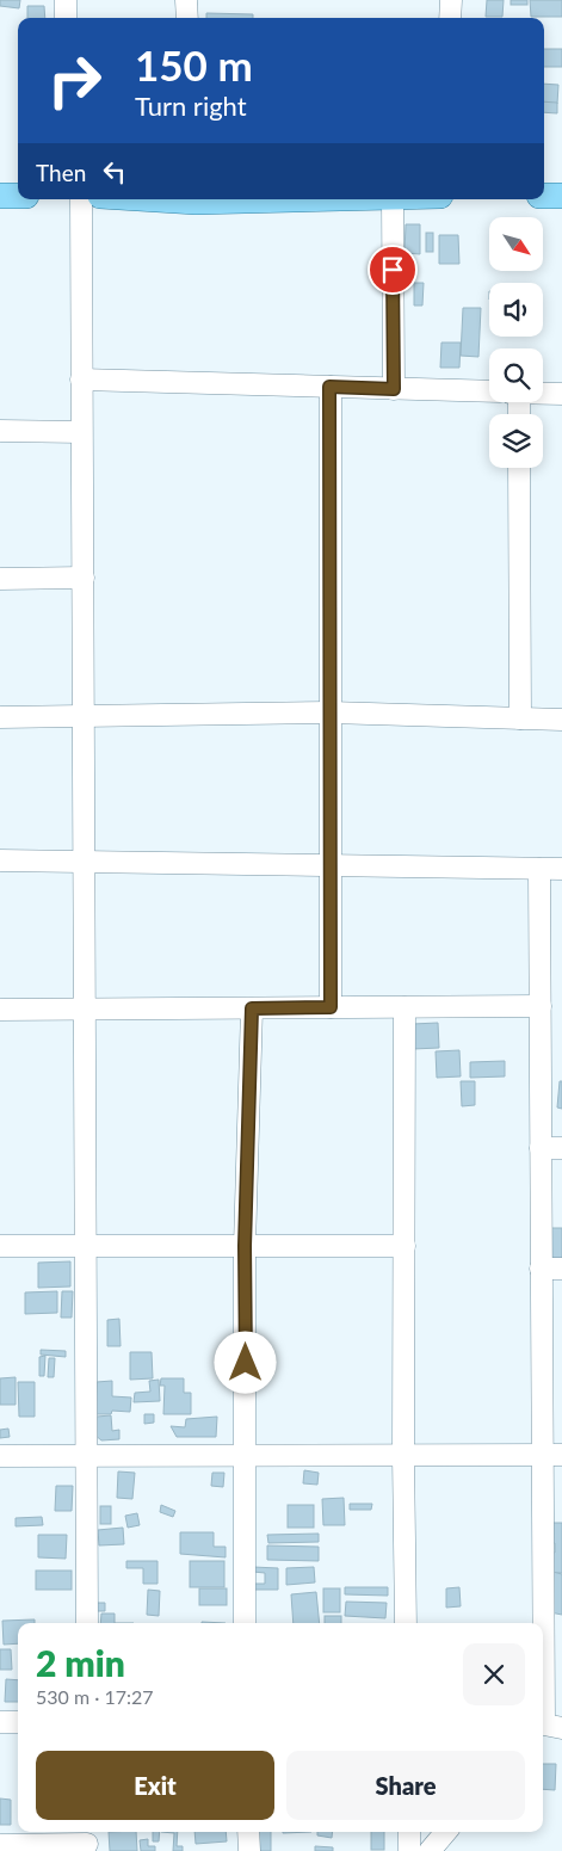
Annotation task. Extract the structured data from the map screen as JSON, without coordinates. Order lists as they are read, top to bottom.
{
  "north": "bottom right",
  "page": {
    "turn": ["150 m", "Turn right"],
    "then": "Then",
    "heading": ["2 min", "530 m · 17:27"],
    "buttons": ["Exit", "Share"]
  }
}
